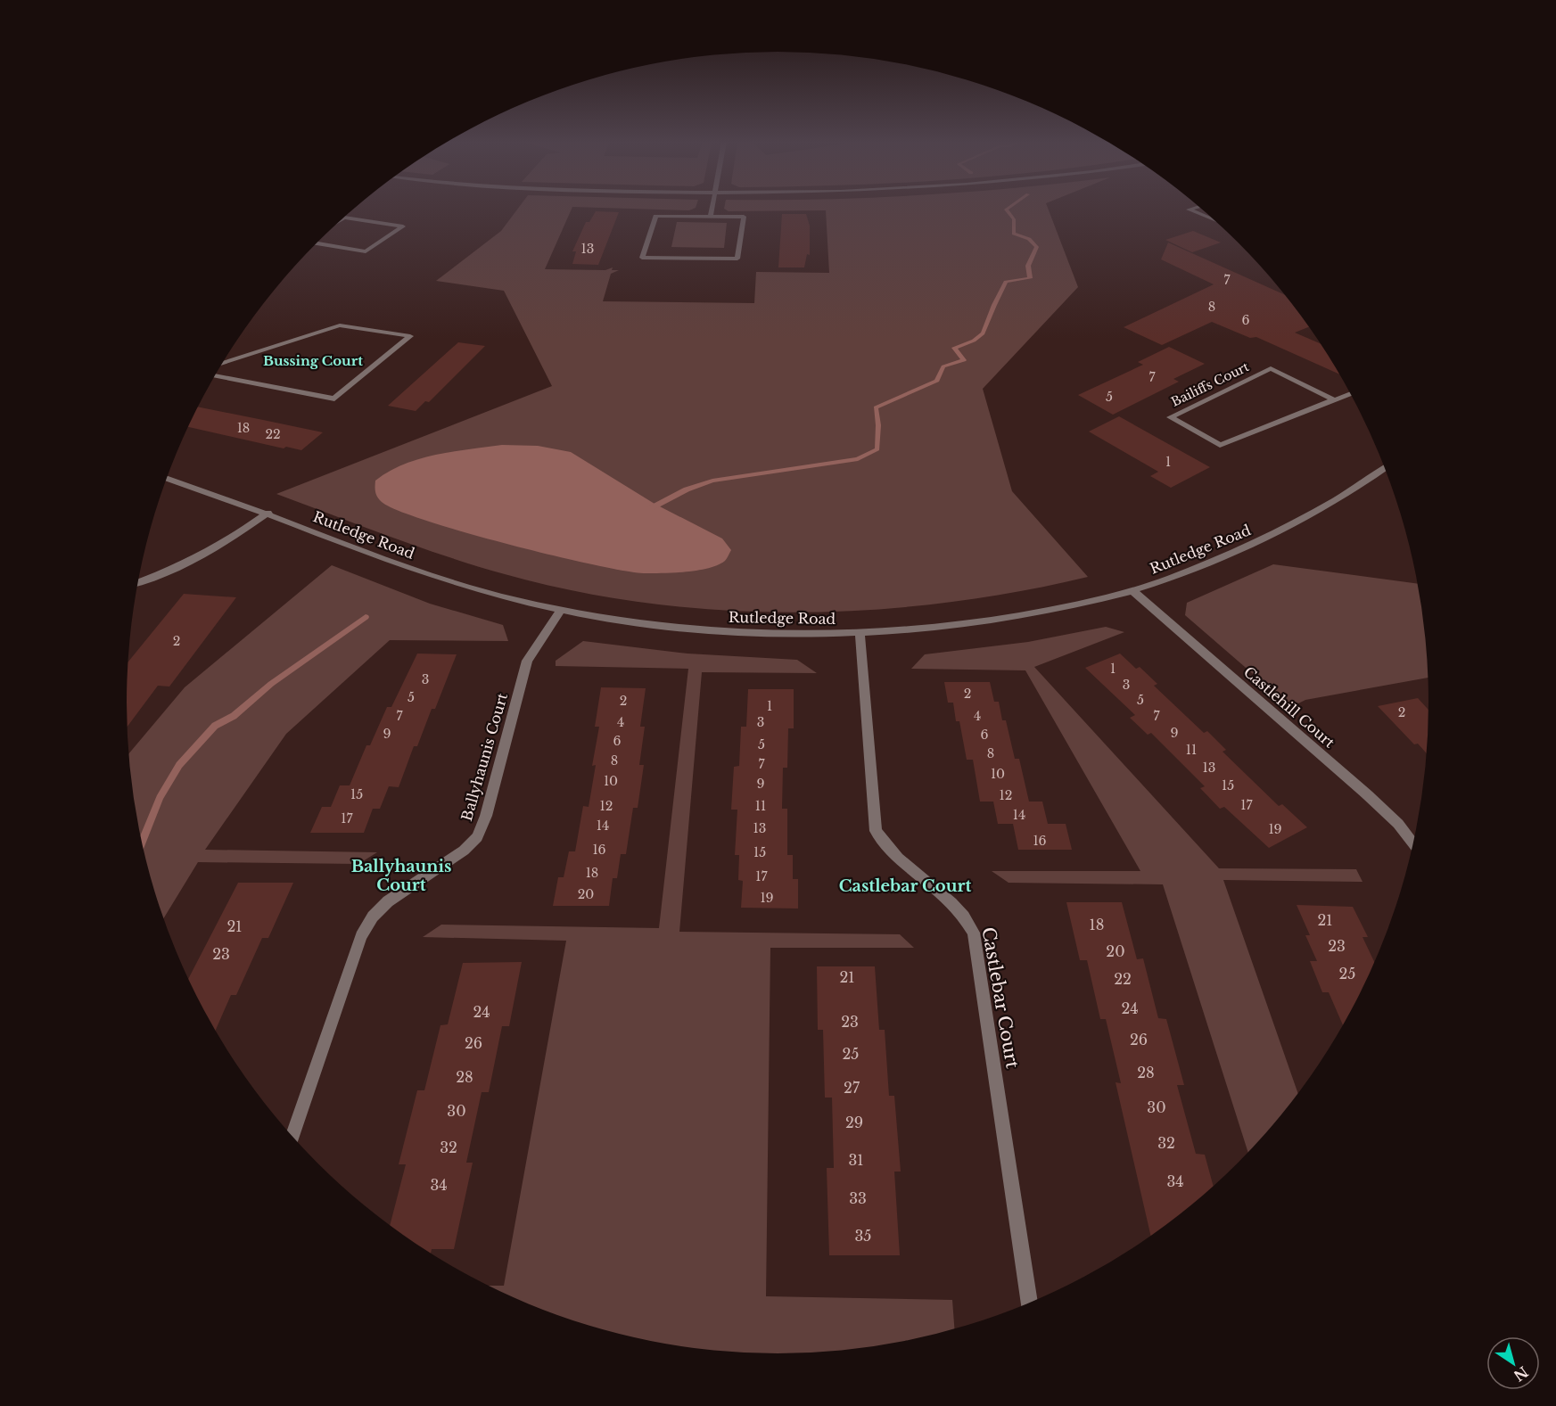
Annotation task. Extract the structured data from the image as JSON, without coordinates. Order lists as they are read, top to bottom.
{
  "streets": {
    "street": [
      "Bailiffs Court",
      "Rutledge Road",
      "Castlehill Court",
      "Ballyhaunis Court",
      "Castlebar Court"
    ]
  },
  "crossings": [
    ["Rutledge Road", "Castlehill Court"],
    ["Rutledge Road", "Ballyhaunis Court"],
    ["Rutledge Road", "Castlebar Court"]
  ],
  "districts": ["Bussing Court", "Ballyhaunis Court", "Castlebar Court"],
  "house_numbers": [
    "13",
    "7",
    "8",
    "6",
    "7",
    "5",
    "18",
    "22",
    "1",
    "2",
    "1",
    "3",
    "3",
    "2",
    "5",
    "5",
    "2",
    "1",
    "2",
    "7",
    "4",
    "7",
    "4",
    "3",
    "9",
    "9",
    "6",
    "6",
    "5",
    "11",
    "8",
    "8",
    "7",
    "13",
    "10",
    "10",
    "9",
    "15",
    "15",
    "12",
    "17",
    "12",
    "11",
    "14",
    "17",
    "14",
    "13",
    "19",
    "16",
    "16",
    "15",
    "18",
    "17",
    "20",
    "19",
    "21",
    "18",
    "21",
    "23",
    "20",
    "23",
    "25",
    "21",
    "22",
    "24",
    "24",
    "23",
    "26",
    "26",
    "25",
    "28",
    "28",
    "27",
    "30",
    "30",
    "29",
    "32",
    "32",
    "31",
    "34",
    "34",
    "33",
    "35"
  ],
  "north": "bottom right"
}
